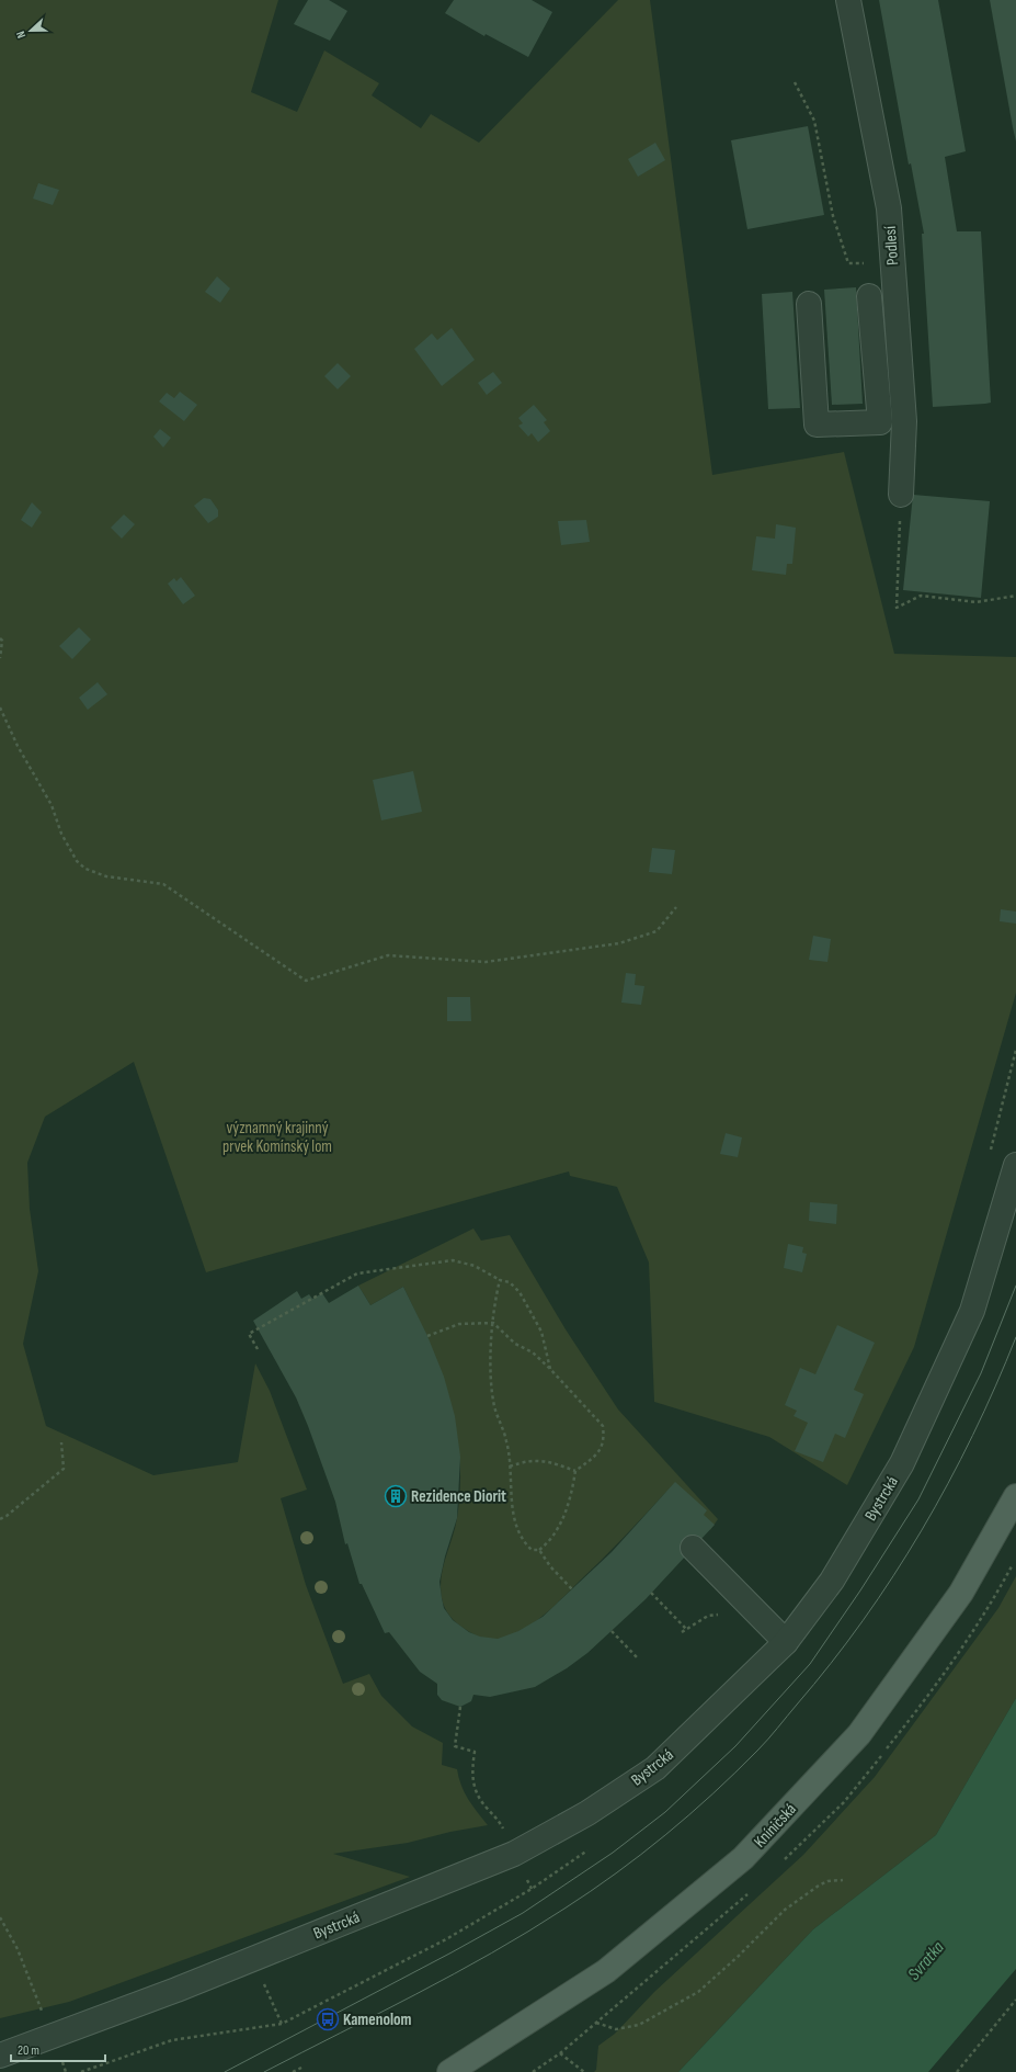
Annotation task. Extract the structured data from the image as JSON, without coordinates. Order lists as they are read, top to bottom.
{
  "streets": {
    "main road": ["Kníničská"],
    "street": ["Podlesí", "Bystrcká"]
  },
  "water": ["Svratka"],
  "parks": ["významný krajinný prvek Komínský lom"],
  "places": {
    "building": ["Rezidence Diorit"],
    "bus stop": ["Kamenolom"]
  },
  "scale_bar": "20 m",
  "north": "left"
}
